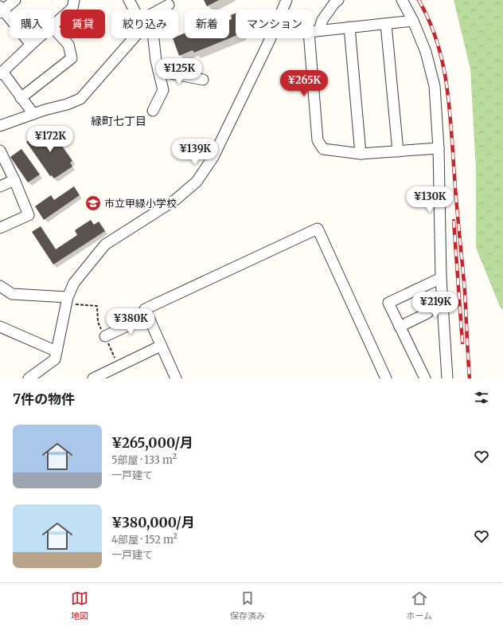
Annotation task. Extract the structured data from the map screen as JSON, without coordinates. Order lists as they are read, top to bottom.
{
  "districts": ["緑町七丁目"],
  "places": {
    "school or university": ["市立甲緑小学校"]
  },
  "page": {
    "chip": [
      "購入",
      "賃貸",
      "絞り込み",
      "新着",
      "マンション"
    ],
    "price": [
      "¥125K",
      "¥265K",
      "¥172K",
      "¥139K",
      "¥130K",
      "¥219K",
      "¥380K"
    ],
    "heading": "7件の物件",
    "list": [
      {
        "name": "¥265,000/月",
        "note": "5部屋 · 133 m² · 一戸建て"
      },
      {
        "name": "¥380,000/月",
        "note": "4部屋 · 152 m² · 一戸建て"
      }
    ],
    "tabs": ["地図", "保存済み", "ホーム"]
  }
}
